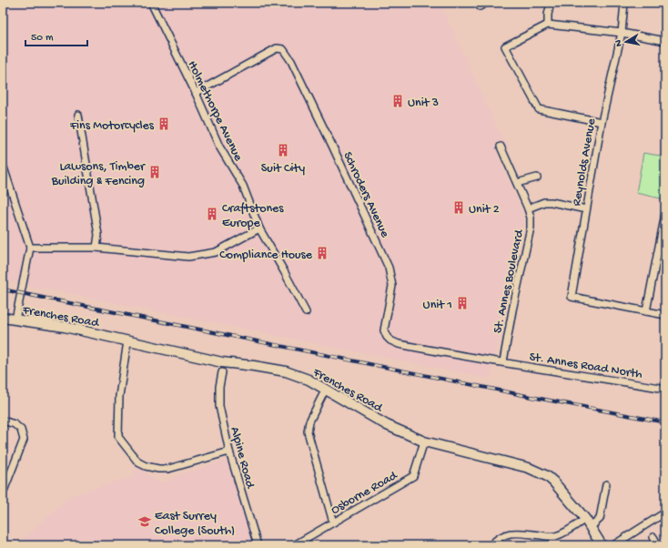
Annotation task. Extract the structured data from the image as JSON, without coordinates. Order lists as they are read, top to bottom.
{
  "streets": {
    "street": [
      "Holmethorpe Avenue",
      "Reynolds Avenue",
      "Schroders Avenue",
      "St. Annes Boulevard",
      "Frenches Road",
      "St. Annes Road North",
      "Alpine Road",
      "Osborne Road"
    ]
  },
  "crossings": [
    ["Holmethorpe Avenue", "Schroders Avenue"],
    ["Schroders Avenue", "St. Annes Boulevard"],
    ["Schroders Avenue", "St. Annes Road North"],
    ["St. Annes Boulevard", "St. Annes Road North"],
    ["Frenches Road", "Osborne Road"]
  ],
  "places": {
    "building": [
      "Unit 3",
      "Fins Motorcycles",
      "Suit City",
      "Lawsons, Timber Building & Fencing",
      "Unit 2",
      "Craftstones Europe",
      "Compliance House",
      "Unit 1"
    ],
    "school or university": ["East Surrey College (South)"]
  },
  "scale_bar": "50 m",
  "north": "left"
}
